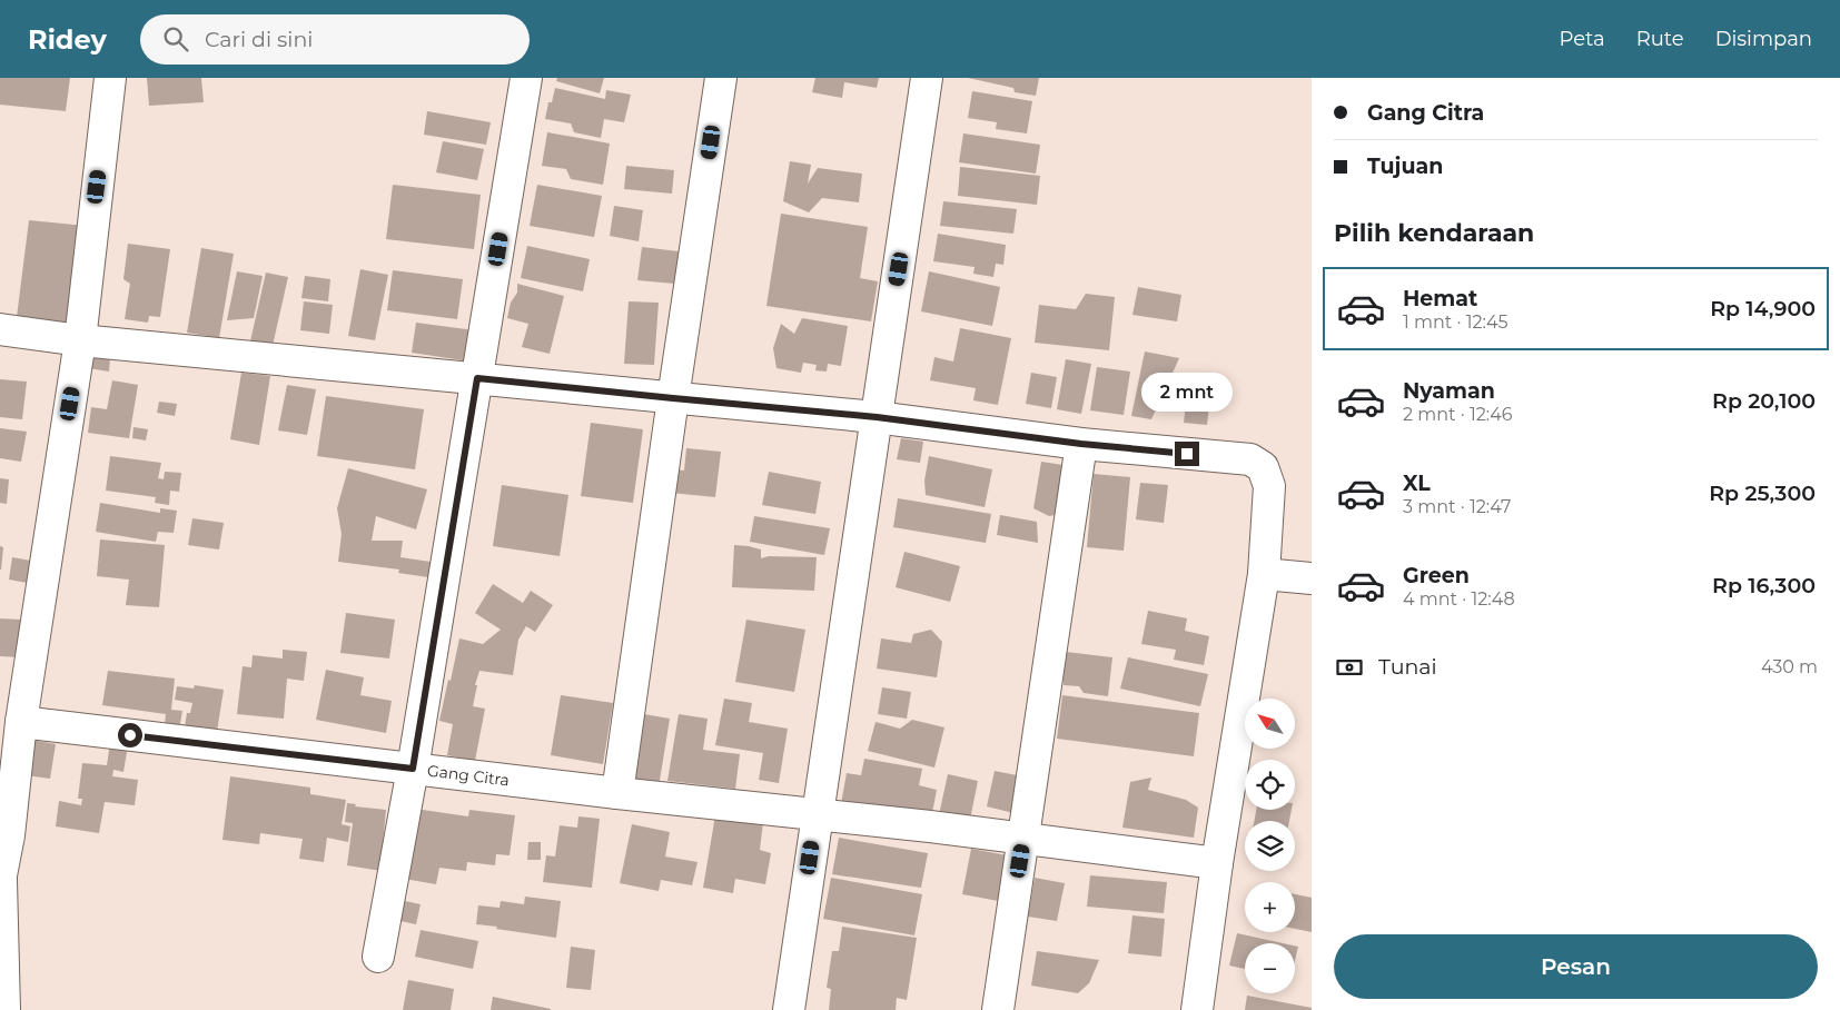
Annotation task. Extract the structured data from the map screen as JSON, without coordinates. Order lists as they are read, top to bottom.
{
  "streets": {
    "street": ["Gang Citra"]
  },
  "north": "top left",
  "page": {
    "header": "Ridey",
    "search": "Cari di sini",
    "nav": ["Peta", "Rute", "Disimpan"],
    "banner": ["Gang Citra", "Tujuan"],
    "heading": "Pilih kendaraan",
    "list": [
      {
        "name": "Hemat",
        "note": "1 mnt · 12:45",
        "value": "Rp 14,900"
      },
      {
        "name": "Nyaman",
        "note": "2 mnt · 12:46",
        "value": "Rp 20,100"
      },
      {
        "name": "XL",
        "note": "3 mnt · 12:47",
        "value": "Rp 25,300"
      },
      {
        "name": "Green",
        "note": "4 mnt · 12:48",
        "value": "Rp 16,300"
      }
    ],
    "bubble": "2 mnt",
    "pay": ["Tunai", "430 m"],
    "map_buttons": ["+", "−"],
    "buttons": "Pesan"
  }
}
